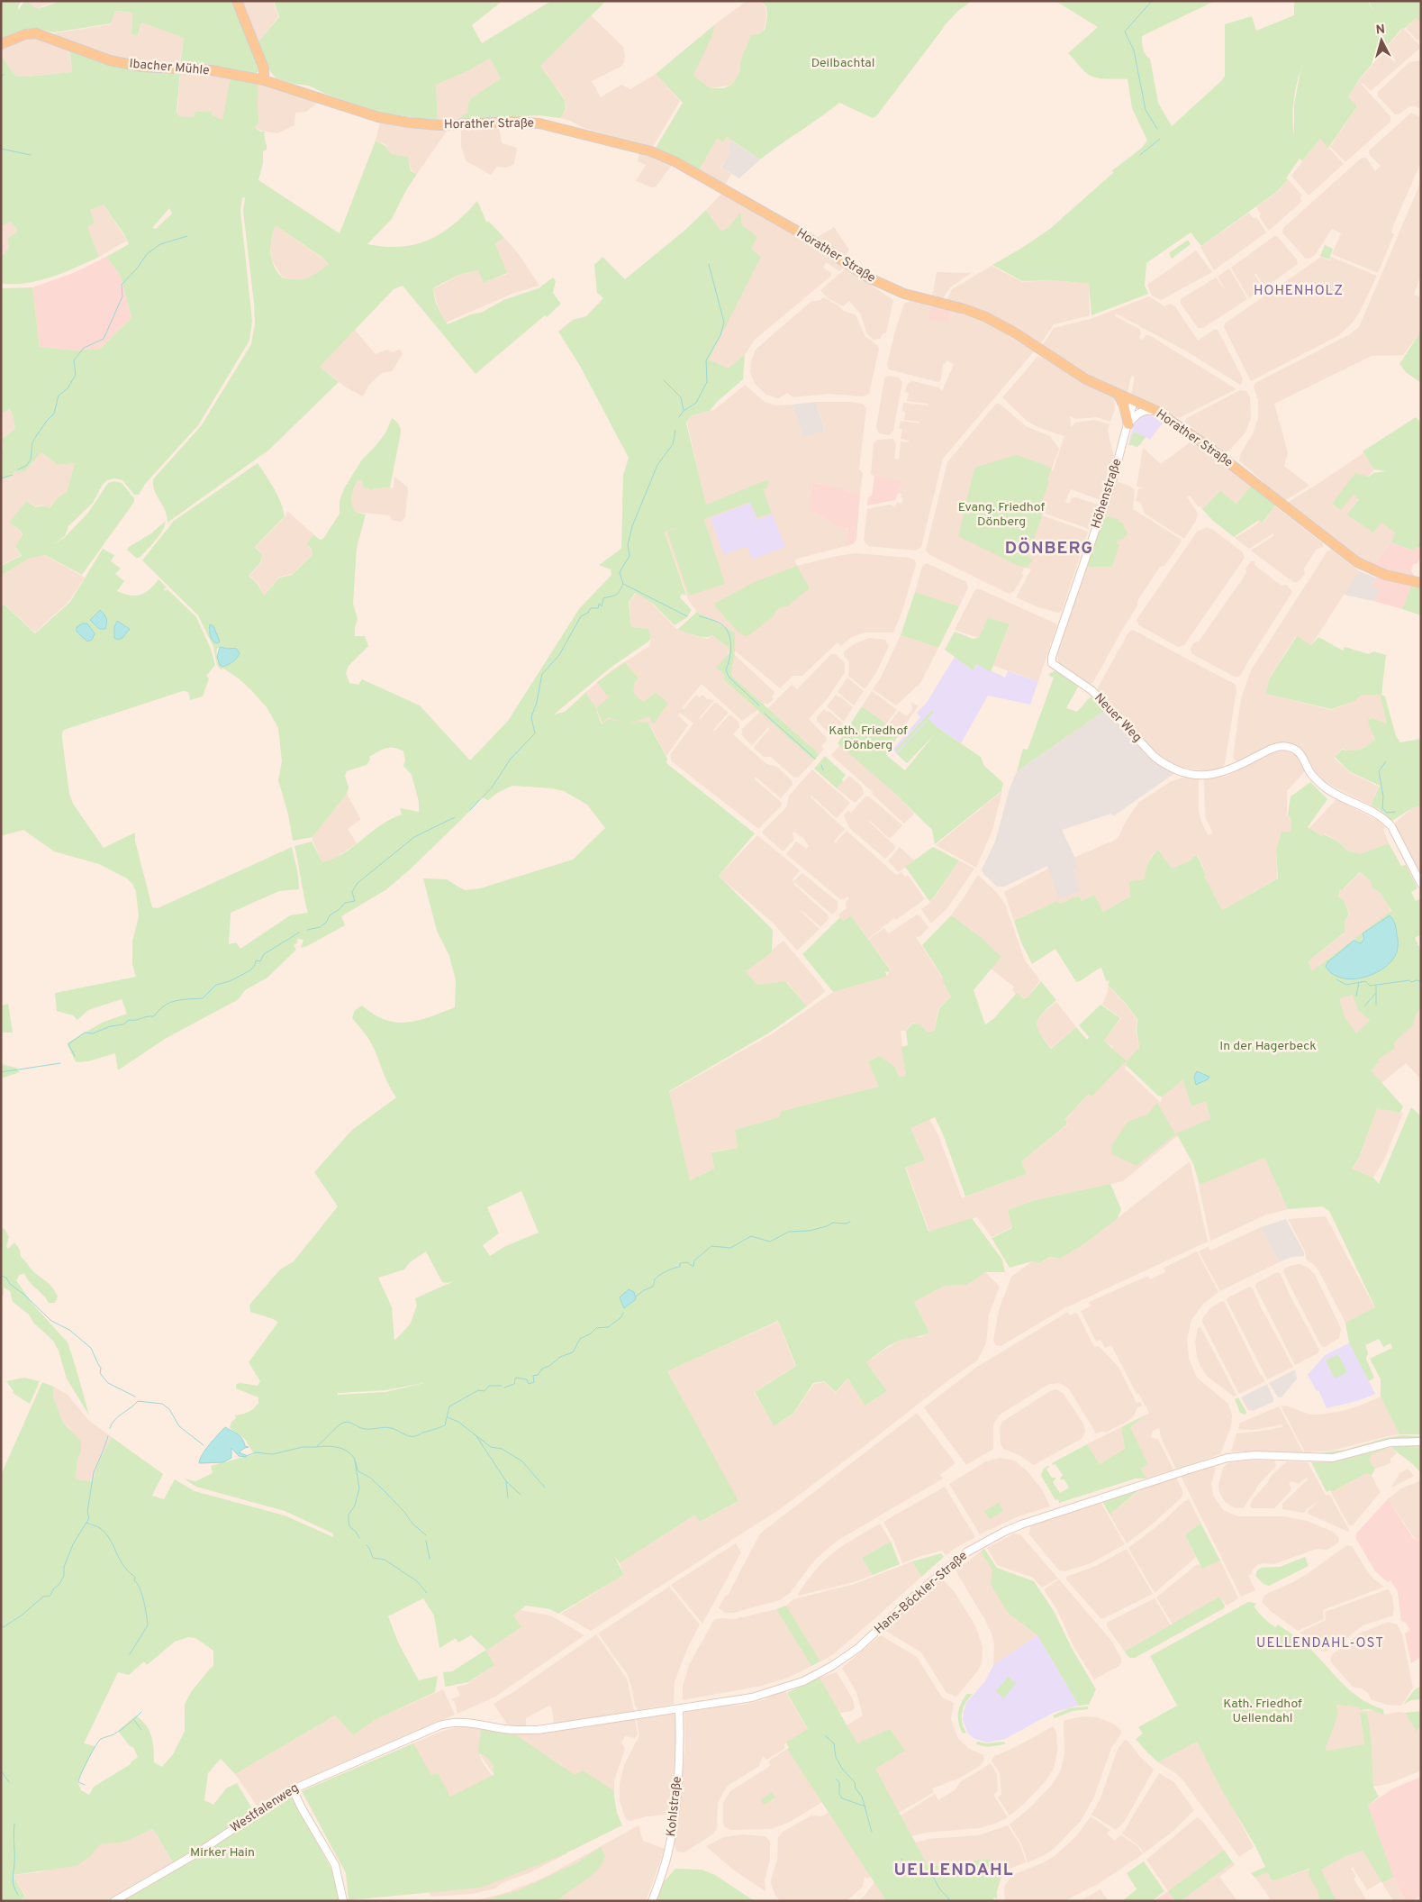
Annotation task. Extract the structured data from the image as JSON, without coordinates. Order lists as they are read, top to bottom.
{
  "streets": {
    "main road": ["Ibacher Mühle", "Horather Straße"],
    "street": [
      "Höhenstraße",
      "Neuer Weg",
      "Hans-Böckler-Straße",
      "Kohlstraße",
      "Westfalenweg"
    ]
  },
  "crossings": [
    ["Ibacher Mühle", "Horather Straße"],
    ["Horather Straße", "Höhenstraße"],
    ["Höhenstraße", "Neuer Weg"],
    ["Hans-Böckler-Straße", "Kohlstraße"],
    ["Hans-Böckler-Straße", "Westfalenweg"]
  ],
  "districts": [
    "HOHENHOLZ",
    "DÖNBERG",
    "UELLENDAHL-OST",
    "UELLENDAHL"
  ],
  "parks": [
    "Deilbachtal",
    "Evang. Friedhof Dönberg",
    "Kath. Friedhof Dönberg",
    "In der Hagerbeck",
    "Kath. Friedhof Uellendahl",
    "Mirker Hain"
  ],
  "north": "top"
}
